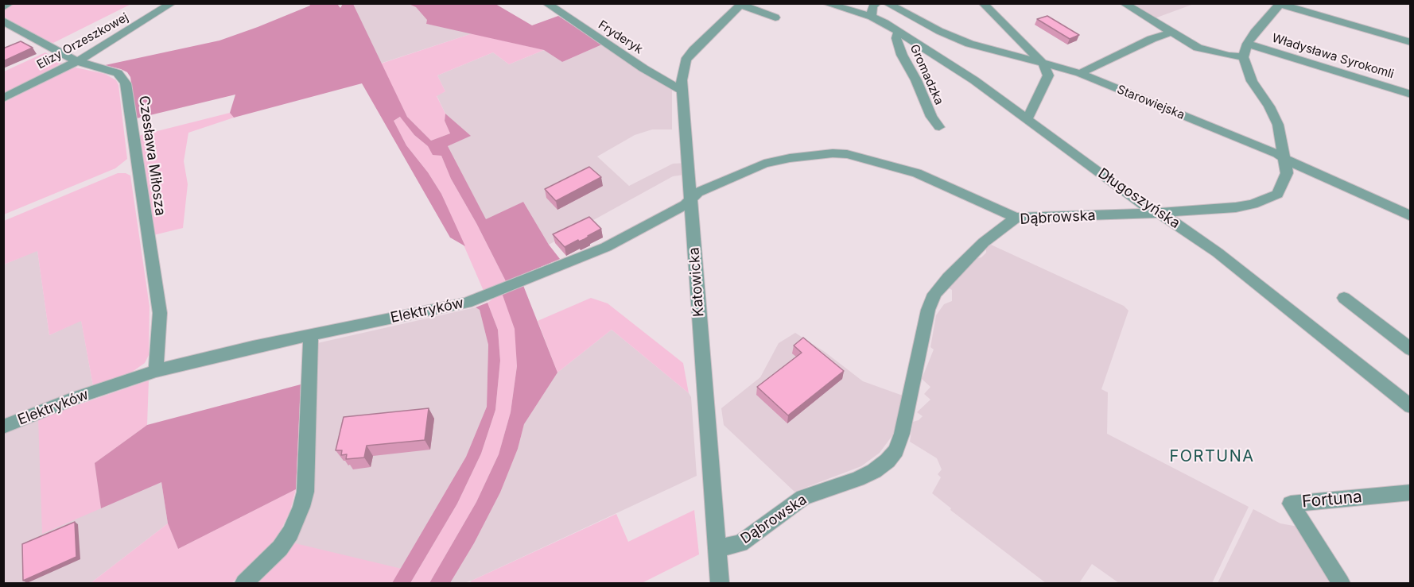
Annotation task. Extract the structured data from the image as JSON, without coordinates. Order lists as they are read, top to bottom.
{
  "streets": {
    "street": [
      "Fryderyk",
      "Elizy Orzeszkowej",
      "Władysława Syrokomli",
      "Gromadzka",
      "Starowiejska",
      "Czesława Miłosza",
      "Długoszyńska",
      "Dąbrowska",
      "Katowicka",
      "Elektryków",
      "Fortuna"
    ]
  },
  "crossings": [
    ["Fryderyk", "Katowicka"],
    ["Elizy Orzeszkowej", "Czesława Miłosza"],
    ["Gromadzka", "Długoszyńska"],
    ["Starowiejska", "Dąbrowska"],
    ["Czesława Miłosza", "Elektryków"],
    ["Długoszyńska", "Dąbrowska"],
    ["Dąbrowska", "Katowicka"],
    ["Dąbrowska", "Elektryków"],
    ["Katowicka", "Elektryków"]
  ],
  "districts": ["FORTUNA"]
}
